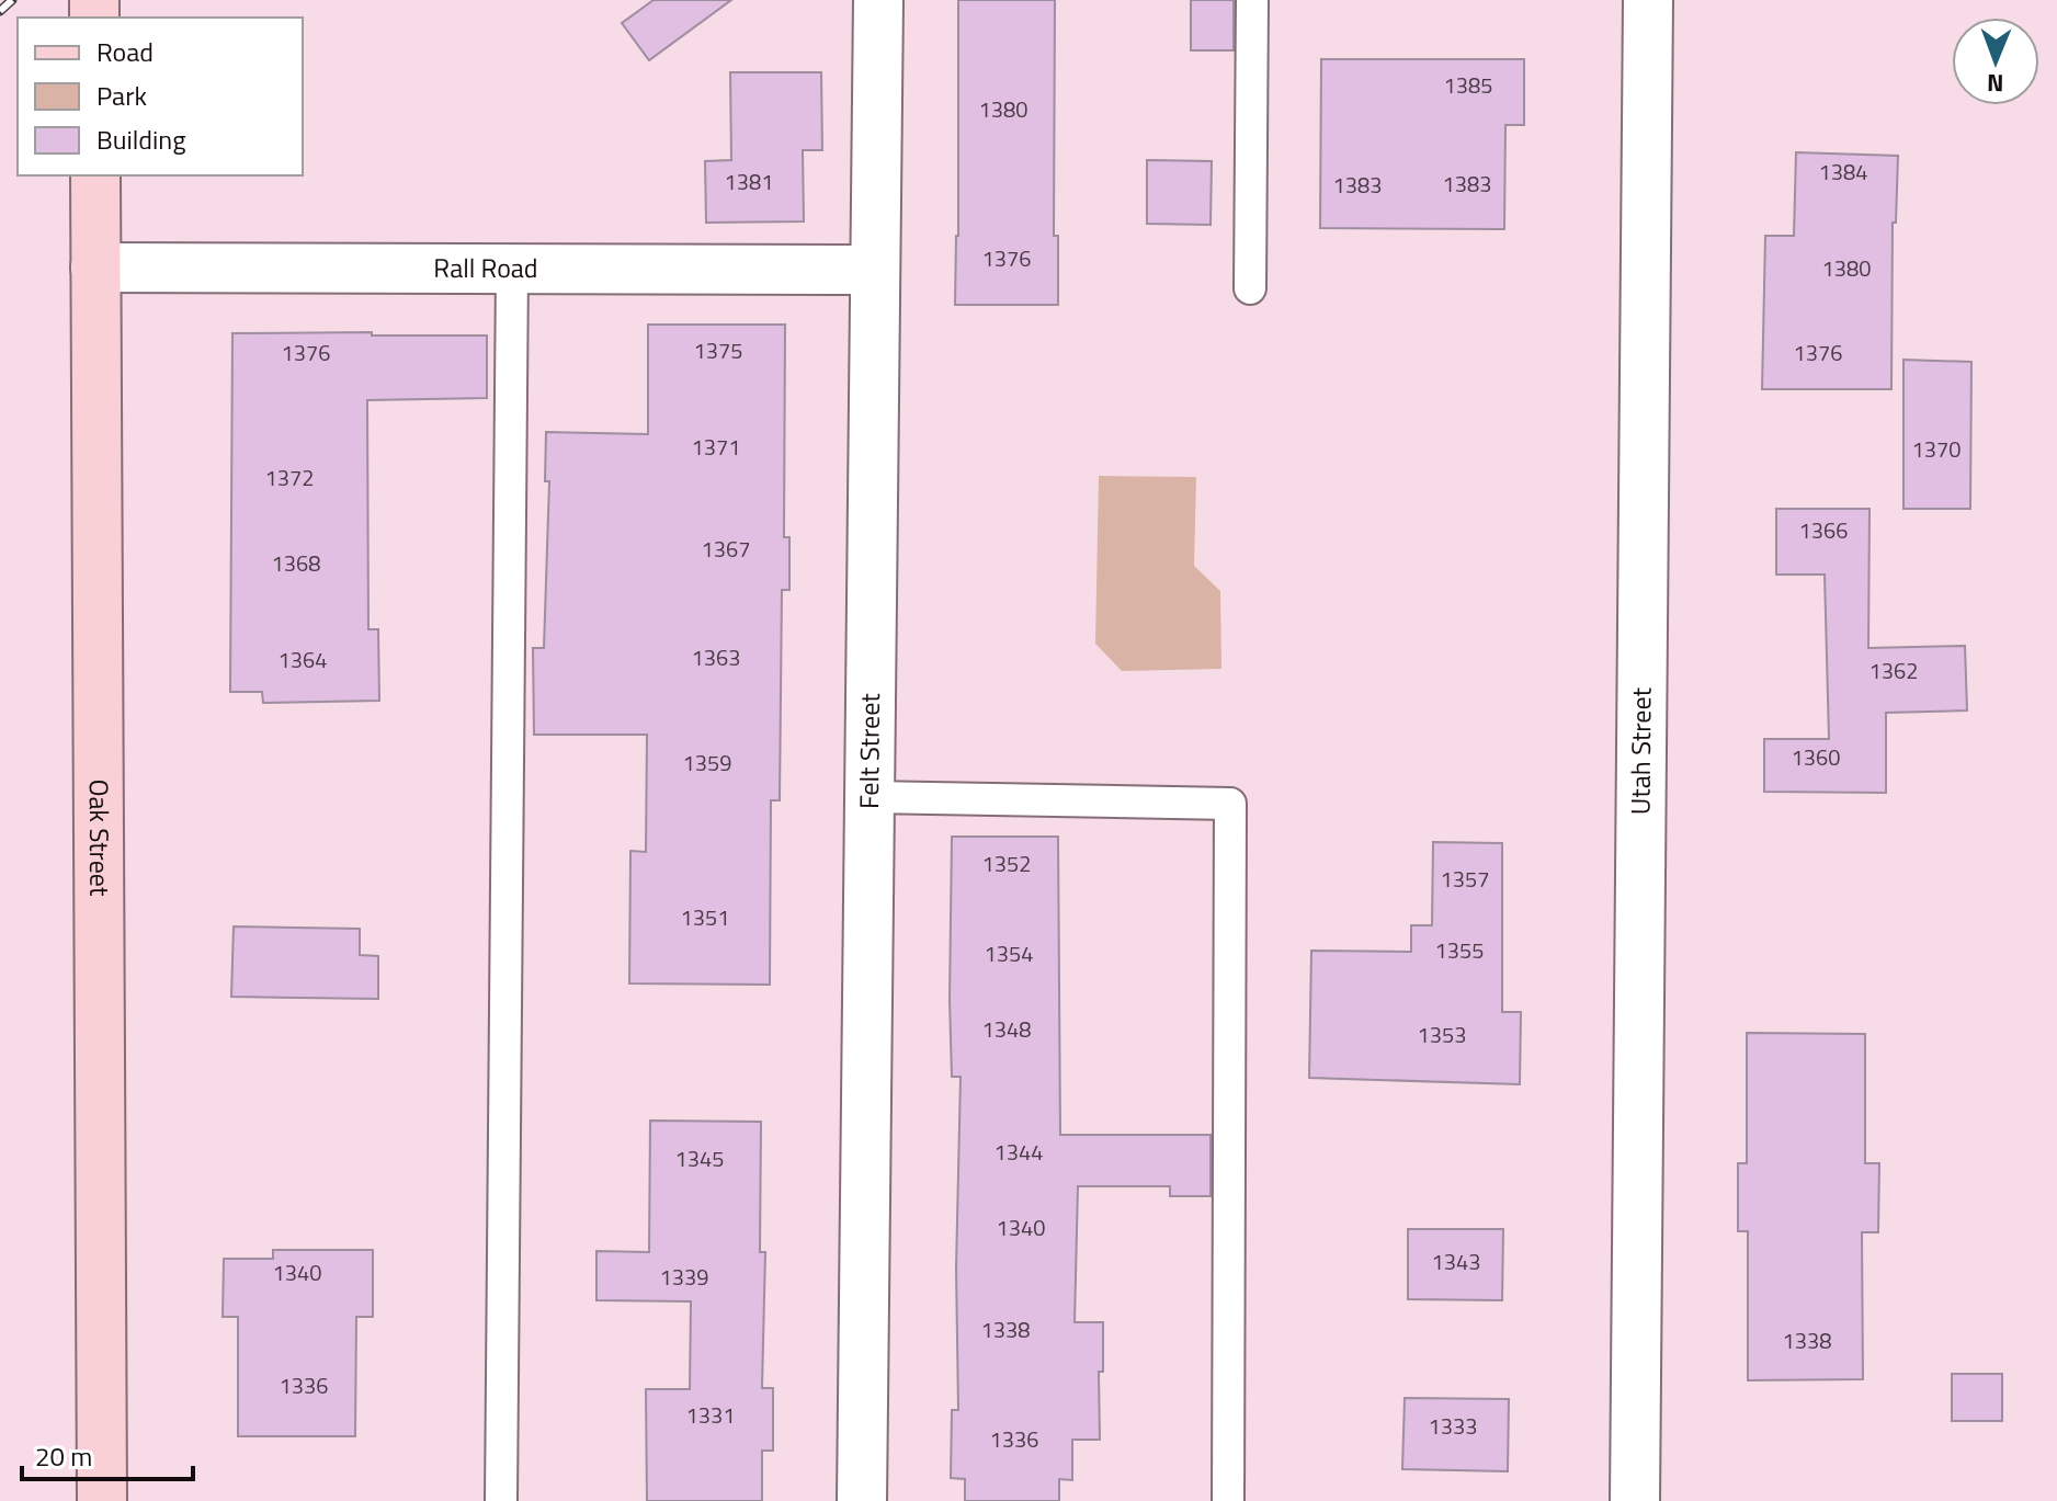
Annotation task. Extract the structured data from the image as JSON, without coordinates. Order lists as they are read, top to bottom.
{
  "streets": {
    "street": [
      "Rall Road",
      "Utah Street",
      "Felt Street",
      "Oak Street"
    ]
  },
  "crossings": [
    ["Rall Road", "Felt Street"],
    ["Rall Road", "Oak Street"]
  ],
  "house_numbers": [
    "1385",
    "1380",
    "1384",
    "1381",
    "1383",
    "1383",
    "1376",
    "1380",
    "1375",
    "1376",
    "1376",
    "1371",
    "1370",
    "1372",
    "1366",
    "1367",
    "1368",
    "1363",
    "1364",
    "1362",
    "1360",
    "1359",
    "1352",
    "1357",
    "1351",
    "1355",
    "1354",
    "1348",
    "1353",
    "1344",
    "1345",
    "1340",
    "1343",
    "1340",
    "1339",
    "1338",
    "1338",
    "1336",
    "1331",
    "1333",
    "1336"
  ],
  "legend": ["Road", "Park", "Building"],
  "scale_bar": "20 m",
  "north": "bottom"
}
